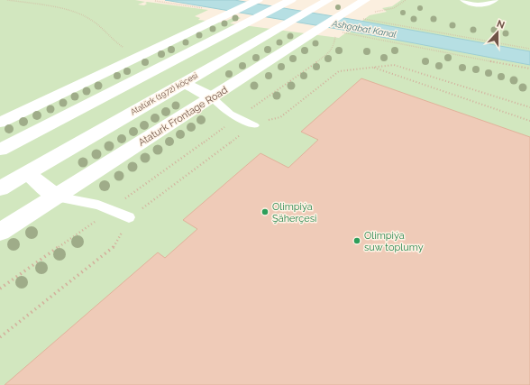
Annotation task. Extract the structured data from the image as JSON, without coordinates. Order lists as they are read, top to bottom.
{
  "streets": {
    "main road": ["Atatürk (1972) köçesi", "Ataturk Frontage Road"]
  },
  "water": ["Ashgabat Kanal"],
  "places": ["Olimpiýa Şäherçesi", "Olimpiýa suw toplumy"],
  "north": "top"
}
